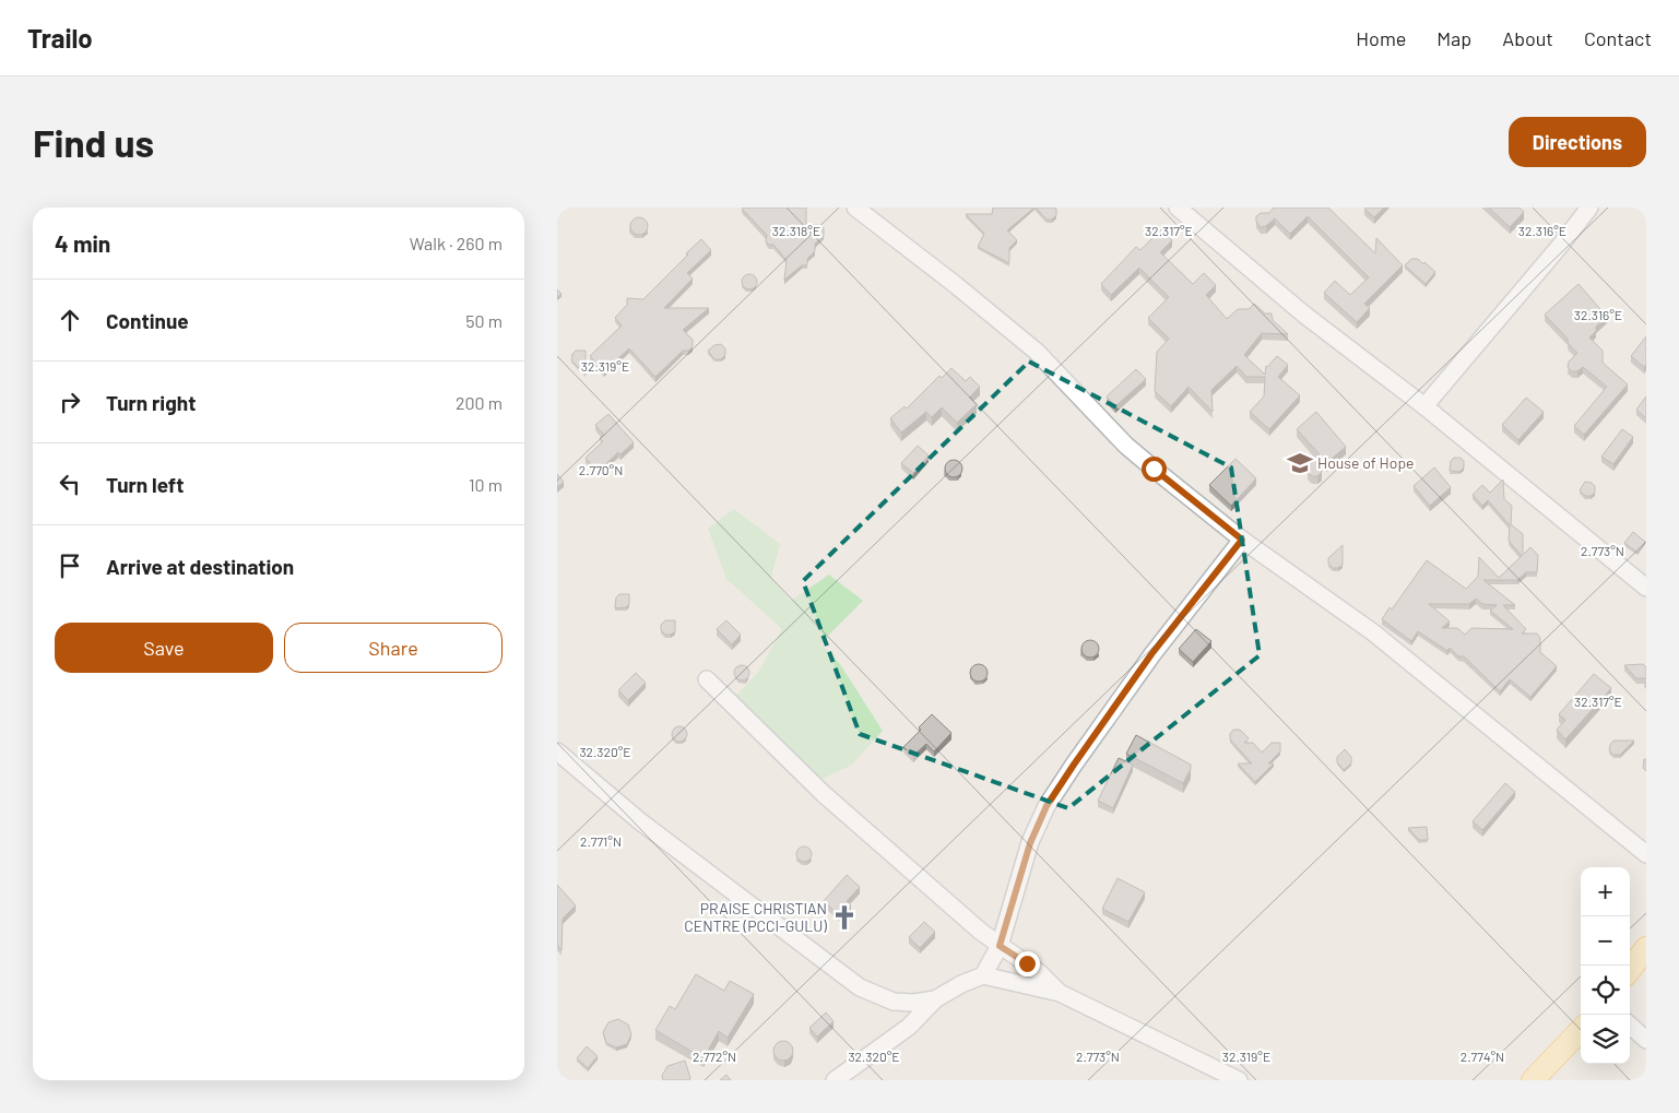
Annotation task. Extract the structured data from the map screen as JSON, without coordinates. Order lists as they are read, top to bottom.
{
  "places": {
    "school or university": ["House of Hope"],
    "church": ["PRAISE CHRISTIAN CENTRE (PCCI-GULU)"]
  },
  "page": {
    "header": "Trailo",
    "nav": [
      "Home",
      "Map",
      "About",
      "Contact"
    ],
    "buttons": [
      "Directions",
      ["Save", "Share"]
    ],
    "title": "Find us",
    "heading": ["4 min", "Walk · 260 m"],
    "list": [
      ["Continue", "50 m"],
      ["Turn right", "200 m"],
      ["Turn left", "10 m"],
      "Arrive at destination"
    ],
    "map_buttons": ["+", "−"]
  },
  "coordinates": [
    "32.318°E",
    "32.317°E",
    "32.316°E",
    "32.319°E",
    "2.770°N",
    "2.773°N",
    "32.320°E",
    "2.771°N",
    "2.772°N",
    "2.774°N"
  ]
}
